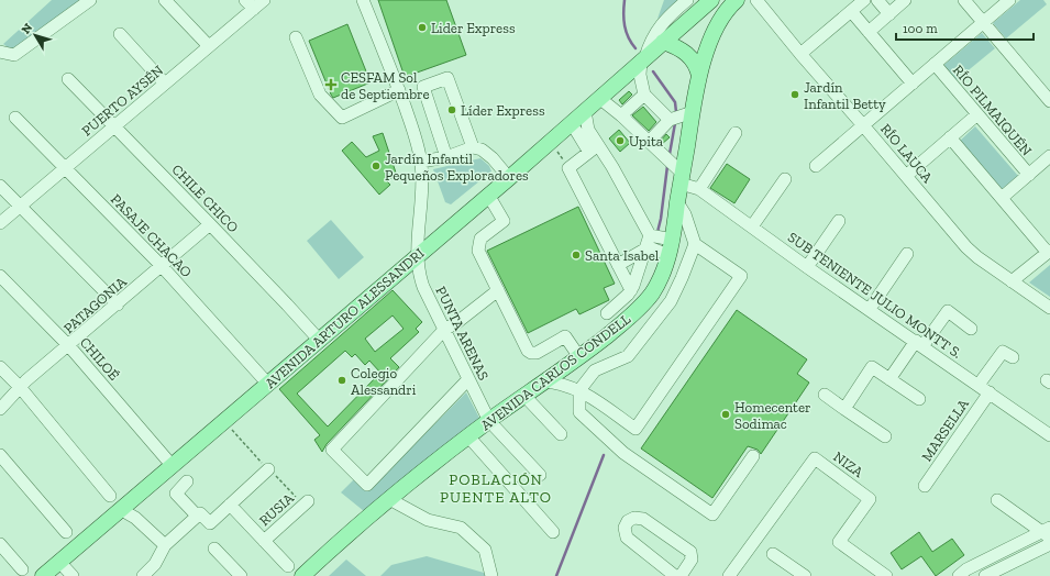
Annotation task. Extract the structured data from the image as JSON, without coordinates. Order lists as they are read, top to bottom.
{
  "streets": {
    "main road": ["AVENIDA ARTURO ALESSANDRI", "AVENIDA CARLOS CONDELL"],
    "street": [
      "PUERTO AYSÉN",
      "RÍO PILMAIQUÉN",
      "RÍO LAUCA",
      "CHILE CHICO",
      "PASAJE CHACAO",
      "SUB TENIENTE JULIO MONTT S.",
      "PATAGONIA",
      "PUNTA ARENAS",
      "CHILOÉ",
      "MARSELLA",
      "NIZA",
      "RUSIA"
    ]
  },
  "crossings": [
    ["PUERTO AYSÉN", "CHILE CHICO"],
    ["PUERTO AYSÉN", "PASAJE CHACAO"],
    ["CHILE CHICO", "PATAGONIA"],
    ["CHILE CHICO", "AVENIDA ARTURO ALESSANDRI"],
    ["PASAJE CHACAO", "PATAGONIA"],
    ["SUB TENIENTE JULIO MONTT S.", "AVENIDA CARLOS CONDELL"],
    ["SUB TENIENTE JULIO MONTT S.", "MARSELLA"],
    ["PATAGONIA", "CHILOÉ"],
    ["AVENIDA ARTURO ALESSANDRI", "PUNTA ARENAS"],
    ["AVENIDA ARTURO ALESSANDRI", "CHILOÉ"],
    ["AVENIDA ARTURO ALESSANDRI", "AVENIDA CARLOS CONDELL"],
    ["PUNTA ARENAS", "AVENIDA CARLOS CONDELL"]
  ],
  "districts": ["POBLACIÓN PUENTE ALTO"],
  "places": {
    "other": [
      "Lider Express",
      "Jardín Infantil Betty",
      "Líder Express",
      "Upita",
      "Jardín Infantil Pequeños Exploradores",
      "Santa Isabel",
      "Colegio Alessandri",
      "Homecenter Sodimac"
    ],
    "health": ["CESFAM Sol de Septiembre"]
  },
  "scale_bar": "100 m",
  "north": "top left"
}
